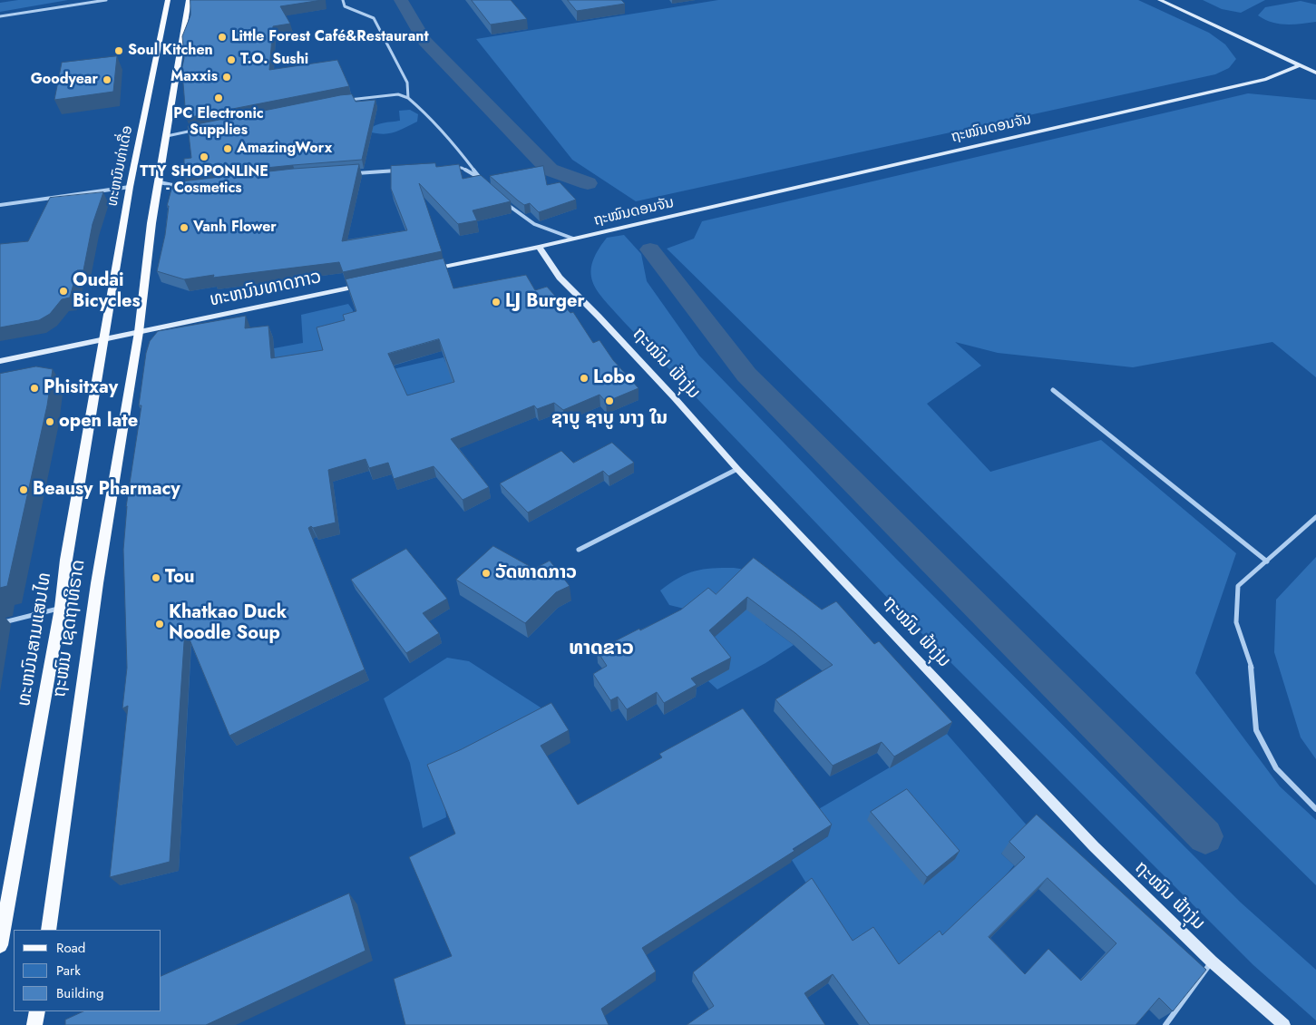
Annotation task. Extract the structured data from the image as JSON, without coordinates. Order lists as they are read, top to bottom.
{
  "streets": {
    "main road": ["ທະຫນົນທ່າເດື່ອ", "ຖະໜົນ ເຊດຖາທິຣາດ", "ທະຫນົນສາມແສນໄທ"],
    "street": ["ຖະໝົນດອນຈັນ", "ທະຫນົນທາດກາວ", "ຖະໝົນ ຟ້າງຸ່ມ"]
  },
  "crossings": [
    ["ຖະໝົນດອນຈັນ", "ຖະໝົນ ຟ້າງຸ່ມ"],
    ["ທະຫນົນທ່າເດື່ອ", "ທະຫນົນທາດກາວ"],
    ["ທະຫນົນທ່າເດື່ອ", "ທະຫນົນສາມແສນໄທ"],
    ["ທະຫນົນທາດກາວ", "ຖະໜົນ ເຊດຖາທິຣາດ"],
    ["ທະຫນົນທາດກາວ", "ທະຫນົນສາມແສນໄທ"]
  ],
  "districts": ["ທາດຂາວ"],
  "places": [
    "Little Forest Café&Restaurant",
    "Soul Kitchen",
    "T.O. Sushi",
    "Maxxis",
    "Goodyear",
    "PC Electronic Supplies",
    "AmazingWorx",
    "TTY SHOPONLINE - Cosmetics",
    "Vanh Flower",
    "Oudai Bicycles",
    "LJ Burger",
    "Lobo",
    "Phisitxay",
    "ຊາບູ ຊາບູ ນາງ ໃນ",
    "open late",
    "Beausy Pharmacy",
    "ວັດທາດກາວ",
    "Tou",
    "Khatkao Duck Noodle Soup"
  ],
  "legend": ["Road", "Park", "Building"]
}
